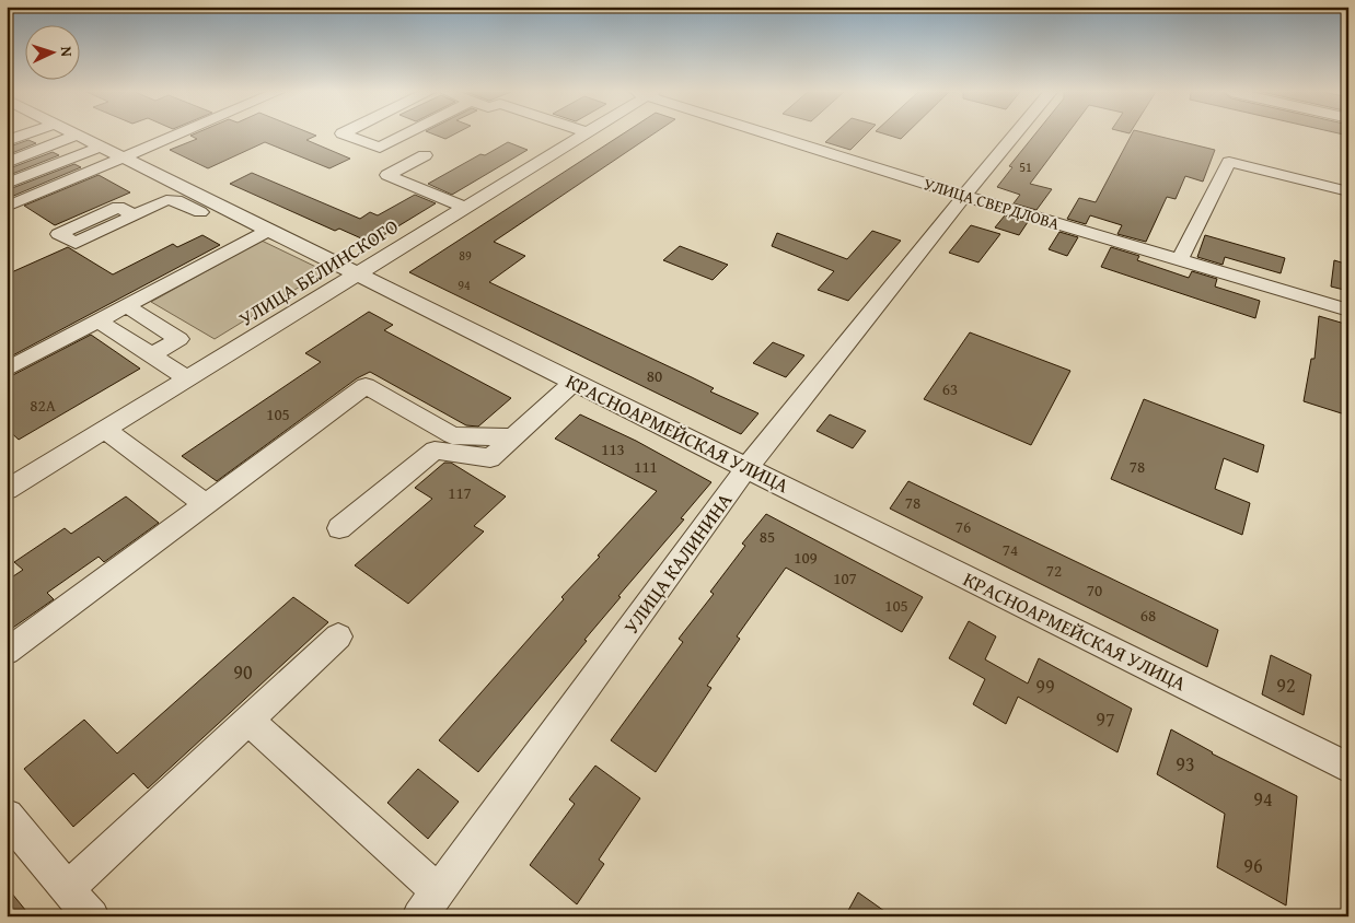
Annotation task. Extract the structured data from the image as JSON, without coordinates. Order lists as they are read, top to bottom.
{
  "streets": {
    "street": [
      "УЛИЦА СВЕРДЛОВА",
      "УЛИЦА БЕЛИНСКОГО",
      "КРАСНОАРМЕЙСКАЯ УЛИЦА",
      "УЛИЦА КАЛИНИНА"
    ]
  },
  "crossings": [
    ["УЛИЦА СВЕРДЛОВА", "УЛИЦА КАЛИНИНА"],
    ["УЛИЦА БЕЛИНСКОГО", "КРАСНОАРМЕЙСКАЯ УЛИЦА"],
    ["КРАСНОАРМЕЙСКАЯ УЛИЦА", "УЛИЦА КАЛИНИНА"]
  ],
  "house_numbers": [
    "51",
    "89",
    "94",
    "80",
    "63",
    "82А",
    "105",
    "113",
    "111",
    "78",
    "117",
    "78",
    "76",
    "85",
    "74",
    "109",
    "72",
    "107",
    "70",
    "105",
    "68",
    "90",
    "92",
    "99",
    "97",
    "93",
    "94",
    "96"
  ],
  "north": "right"
}
